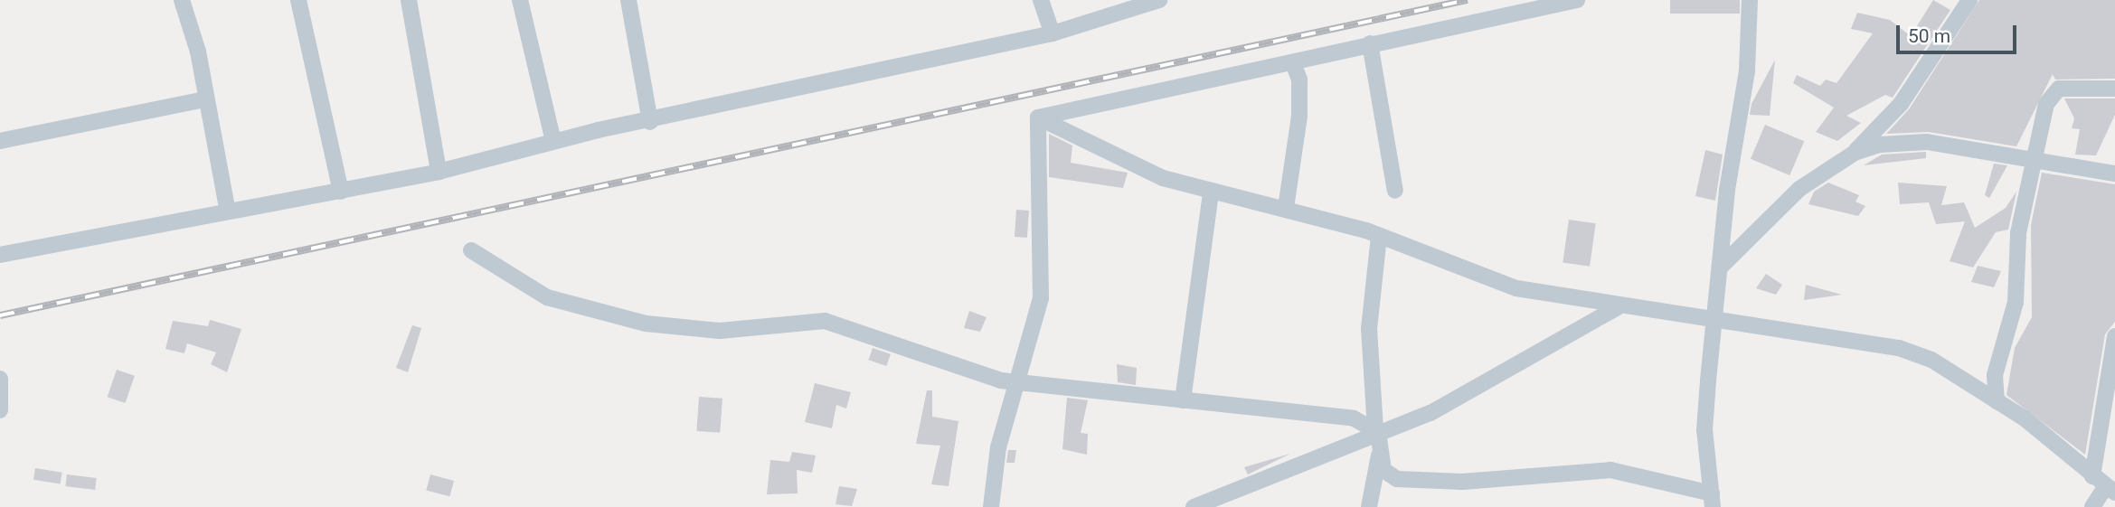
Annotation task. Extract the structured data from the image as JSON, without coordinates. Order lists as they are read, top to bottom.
{
  "scale_bar": "50 m"
}
